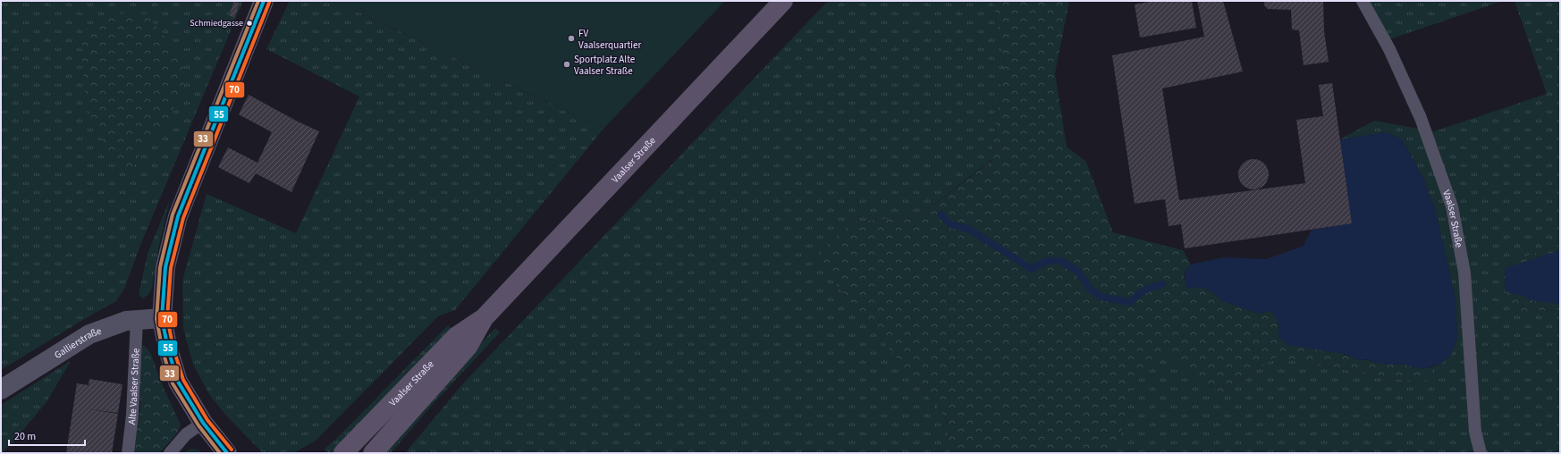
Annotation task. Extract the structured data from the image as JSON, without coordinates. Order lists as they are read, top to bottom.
{
  "streets": {
    "main road": ["Vaalser Straße"],
    "street": ["Gallierstraße"],
    "lane": ["Alte Vaalser Straße"]
  },
  "crossings": [
    ["Gallierstraße", "Alte Vaalser Straße"]
  ],
  "places": ["Schmiedgasse", "FV Vaalserquartier", "Sportplatz Alte Vaalser Straße"],
  "lines": ["transit line 55", "transit line 33", "transit line 70"],
  "scale_bar": "20 m"
}
